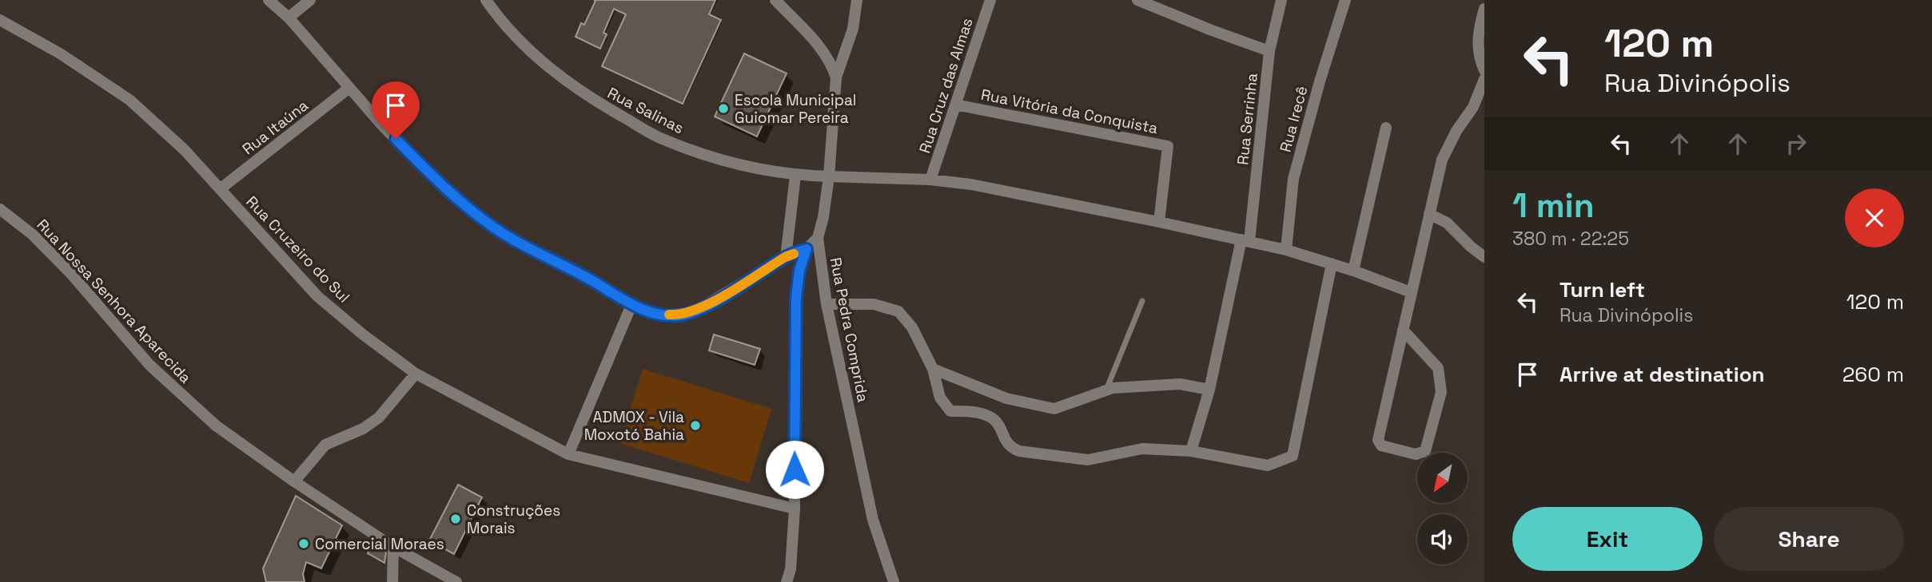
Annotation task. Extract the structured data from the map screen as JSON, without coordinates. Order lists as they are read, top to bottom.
{
  "streets": {
    "street": [
      "Rua Cruz das Almas",
      "Rua Salinas",
      "Rua Vitória da Conquista",
      "Rua Serrinha",
      "Rua Irecê",
      "Rua Itaúna",
      "Rua Cruzeiro do Sul",
      "Rua Nossa Senhora Aparecida",
      "Rua Pedra Comprida"
    ]
  },
  "crossings": [
    ["Rua Cruz das Almas", "Rua Salinas"],
    ["Rua Cruz das Almas", "Rua Vitória da Conquista"],
    ["Rua Salinas", "Rua Vitória da Conquista"],
    ["Rua Salinas", "Rua Serrinha"],
    ["Rua Salinas", "Rua Irecê"],
    ["Rua Salinas", "Rua Pedra Comprida"],
    ["Rua Itaúna", "Rua Cruzeiro do Sul"]
  ],
  "places": [
    "Escola Municipal Guiomar Pereira",
    "ADMOX - Vila Moxotó Bahia",
    "Construções Morais",
    "Comercial Moraes"
  ],
  "north": "bottom left",
  "page": {
    "turn": ["120 m", "Rua Divinópolis"],
    "heading": ["1 min", "380 m · 22:25"],
    "list": [
      {
        "name": "Turn left",
        "note": "Rua Divinópolis",
        "value": "120 m"
      },
      {
        "name": "Arrive at destination",
        "value": "260 m"
      }
    ],
    "buttons": ["Exit", "Share"]
  }
}
